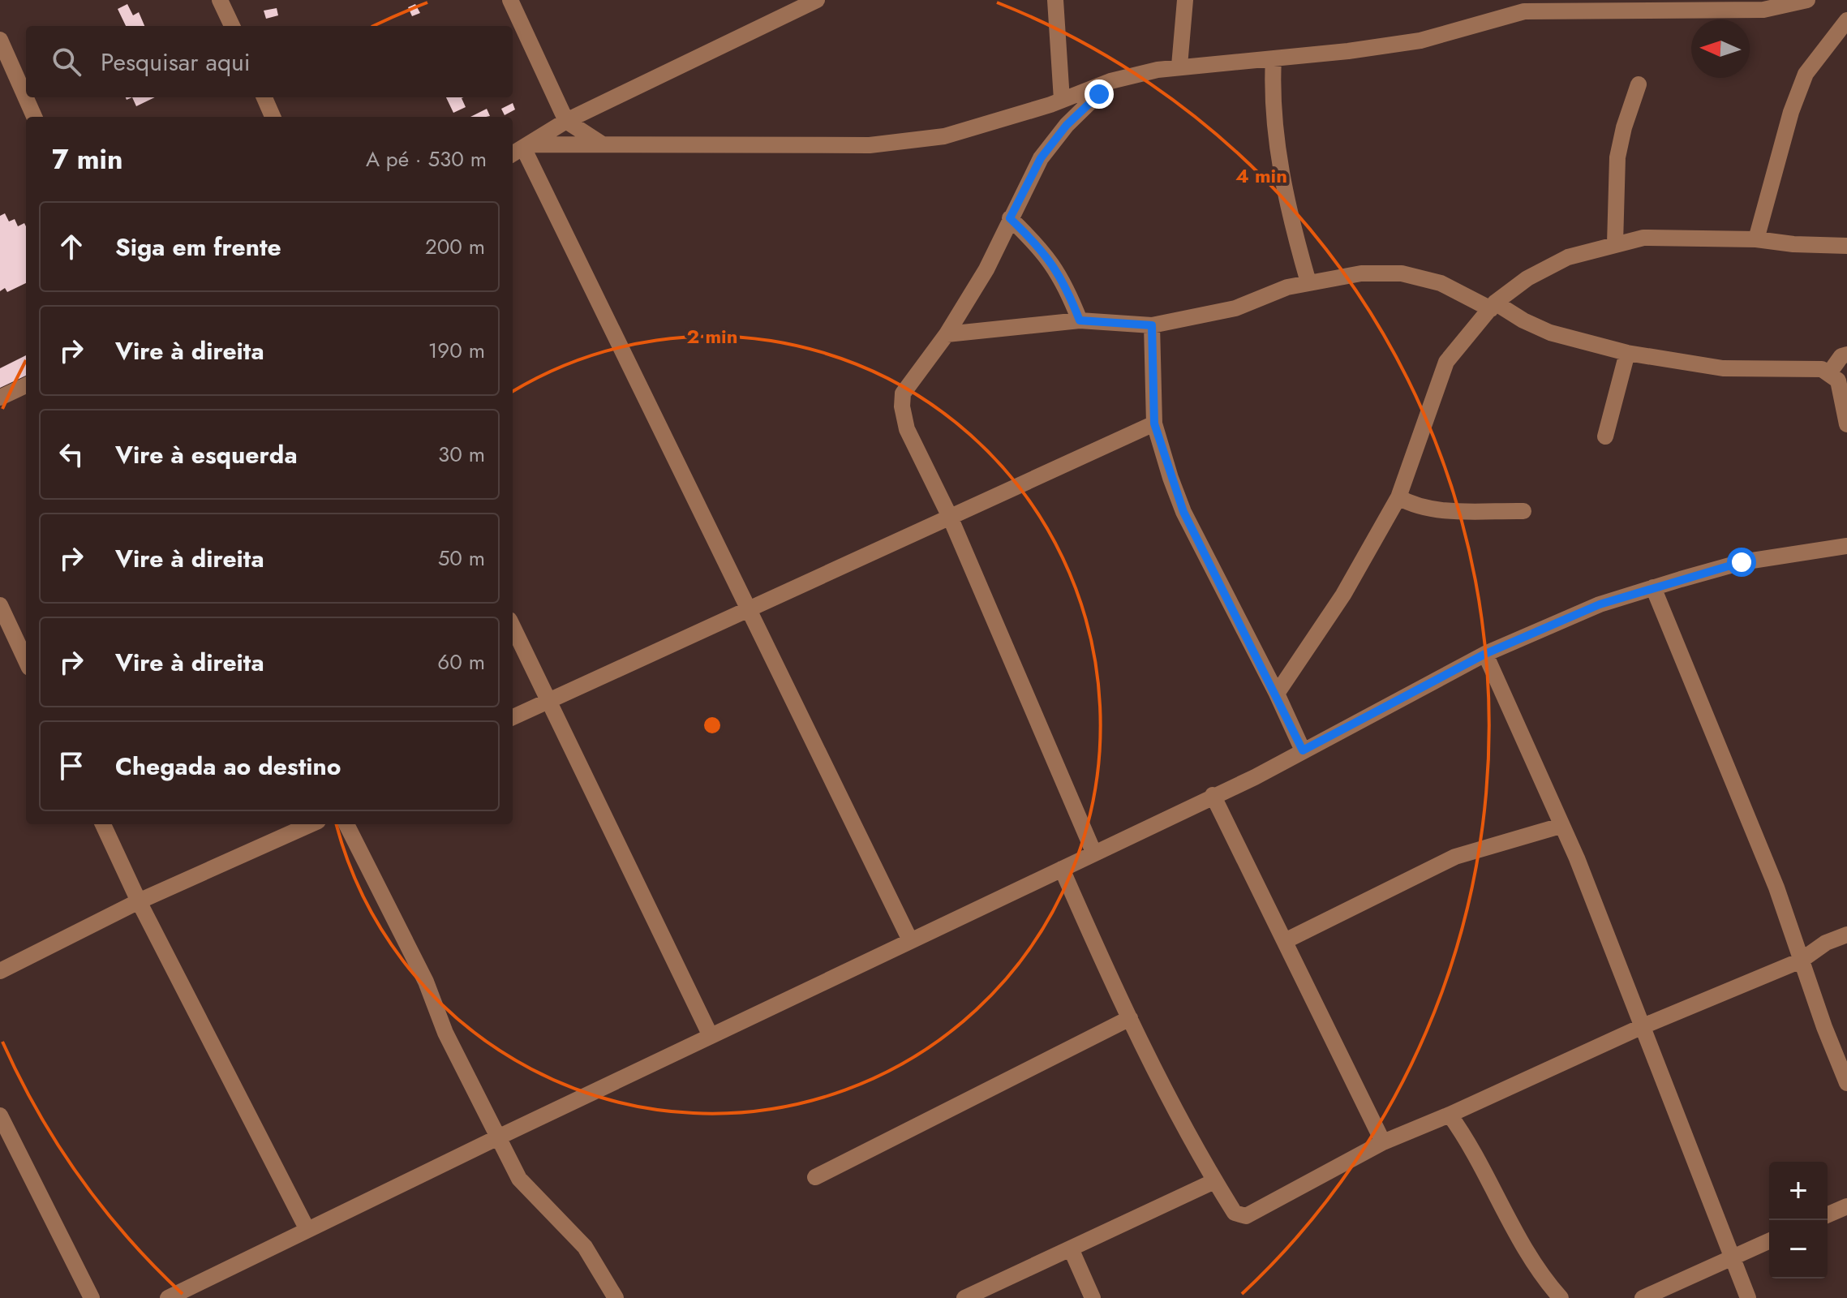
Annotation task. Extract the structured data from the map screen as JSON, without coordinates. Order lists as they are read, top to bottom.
{
  "north": "left",
  "page": {
    "search": "Pesquisar aqui",
    "heading": ["7 min", "A pé · 530 m"],
    "list": [
      ["Siga em frente", "200 m"],
      ["Vire à direita", "190 m"],
      ["Vire à esquerda", "30 m"],
      ["Vire à direita", "50 m"],
      ["Vire à direita", "60 m"],
      "Chegada ao destino"
    ],
    "map_buttons": ["+", "−"]
  },
  "rings": ["4 min", "2 min"]
}
